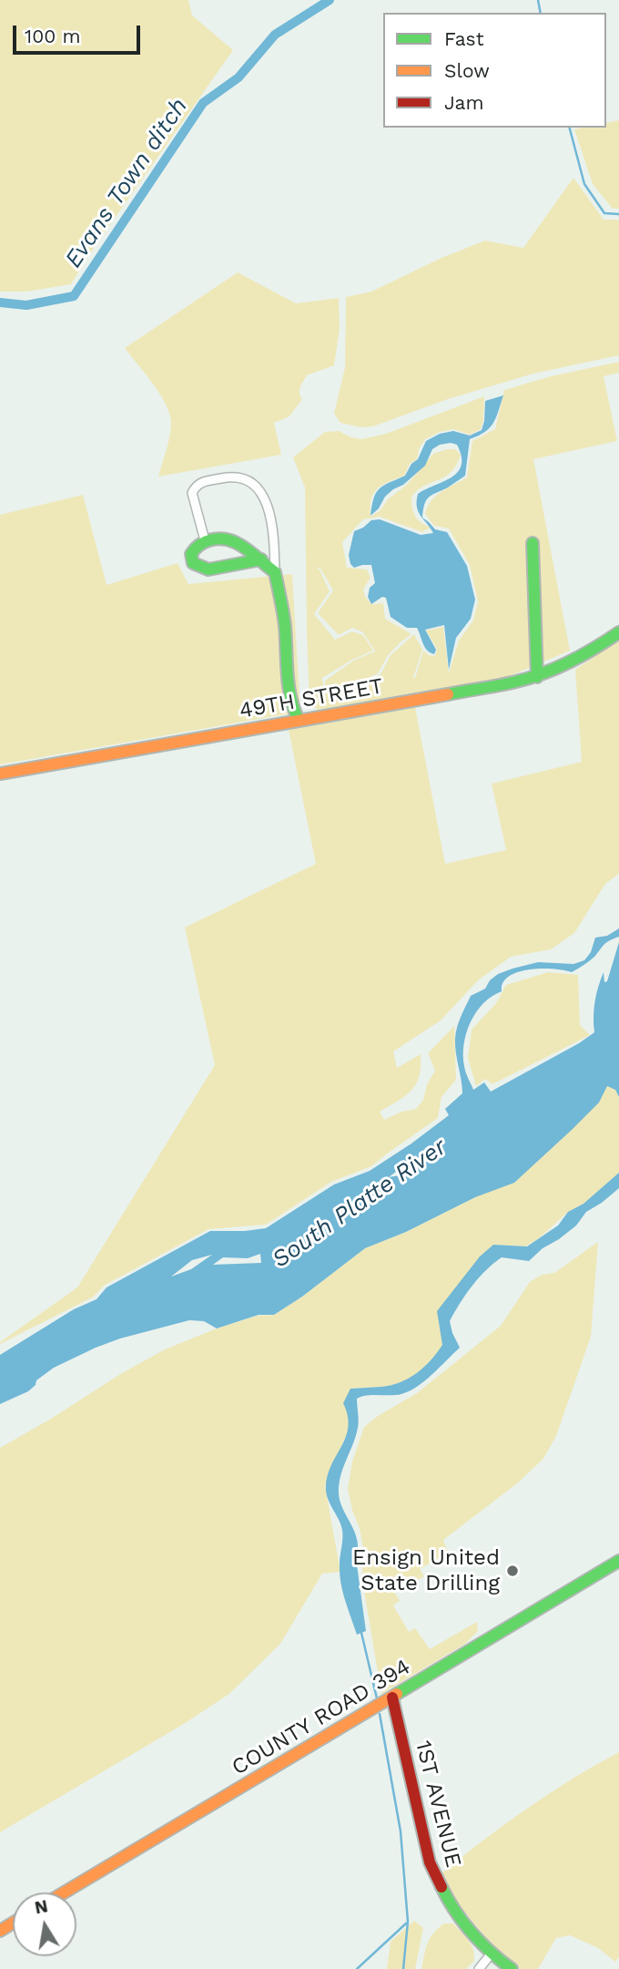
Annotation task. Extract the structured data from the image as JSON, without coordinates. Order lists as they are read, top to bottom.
{
  "streets": {
    "street": ["49TH STREET", "COUNTY ROAD 394", "1ST AVENUE"]
  },
  "crossings": [
    ["COUNTY ROAD 394", "1ST AVENUE"]
  ],
  "water": ["Evans Town ditch", "South Platte River"],
  "places": ["Ensign United State Drilling"],
  "legend": ["Fast", "Slow", "Jam"],
  "scale_bar": "100 m",
  "north": "top"
}
